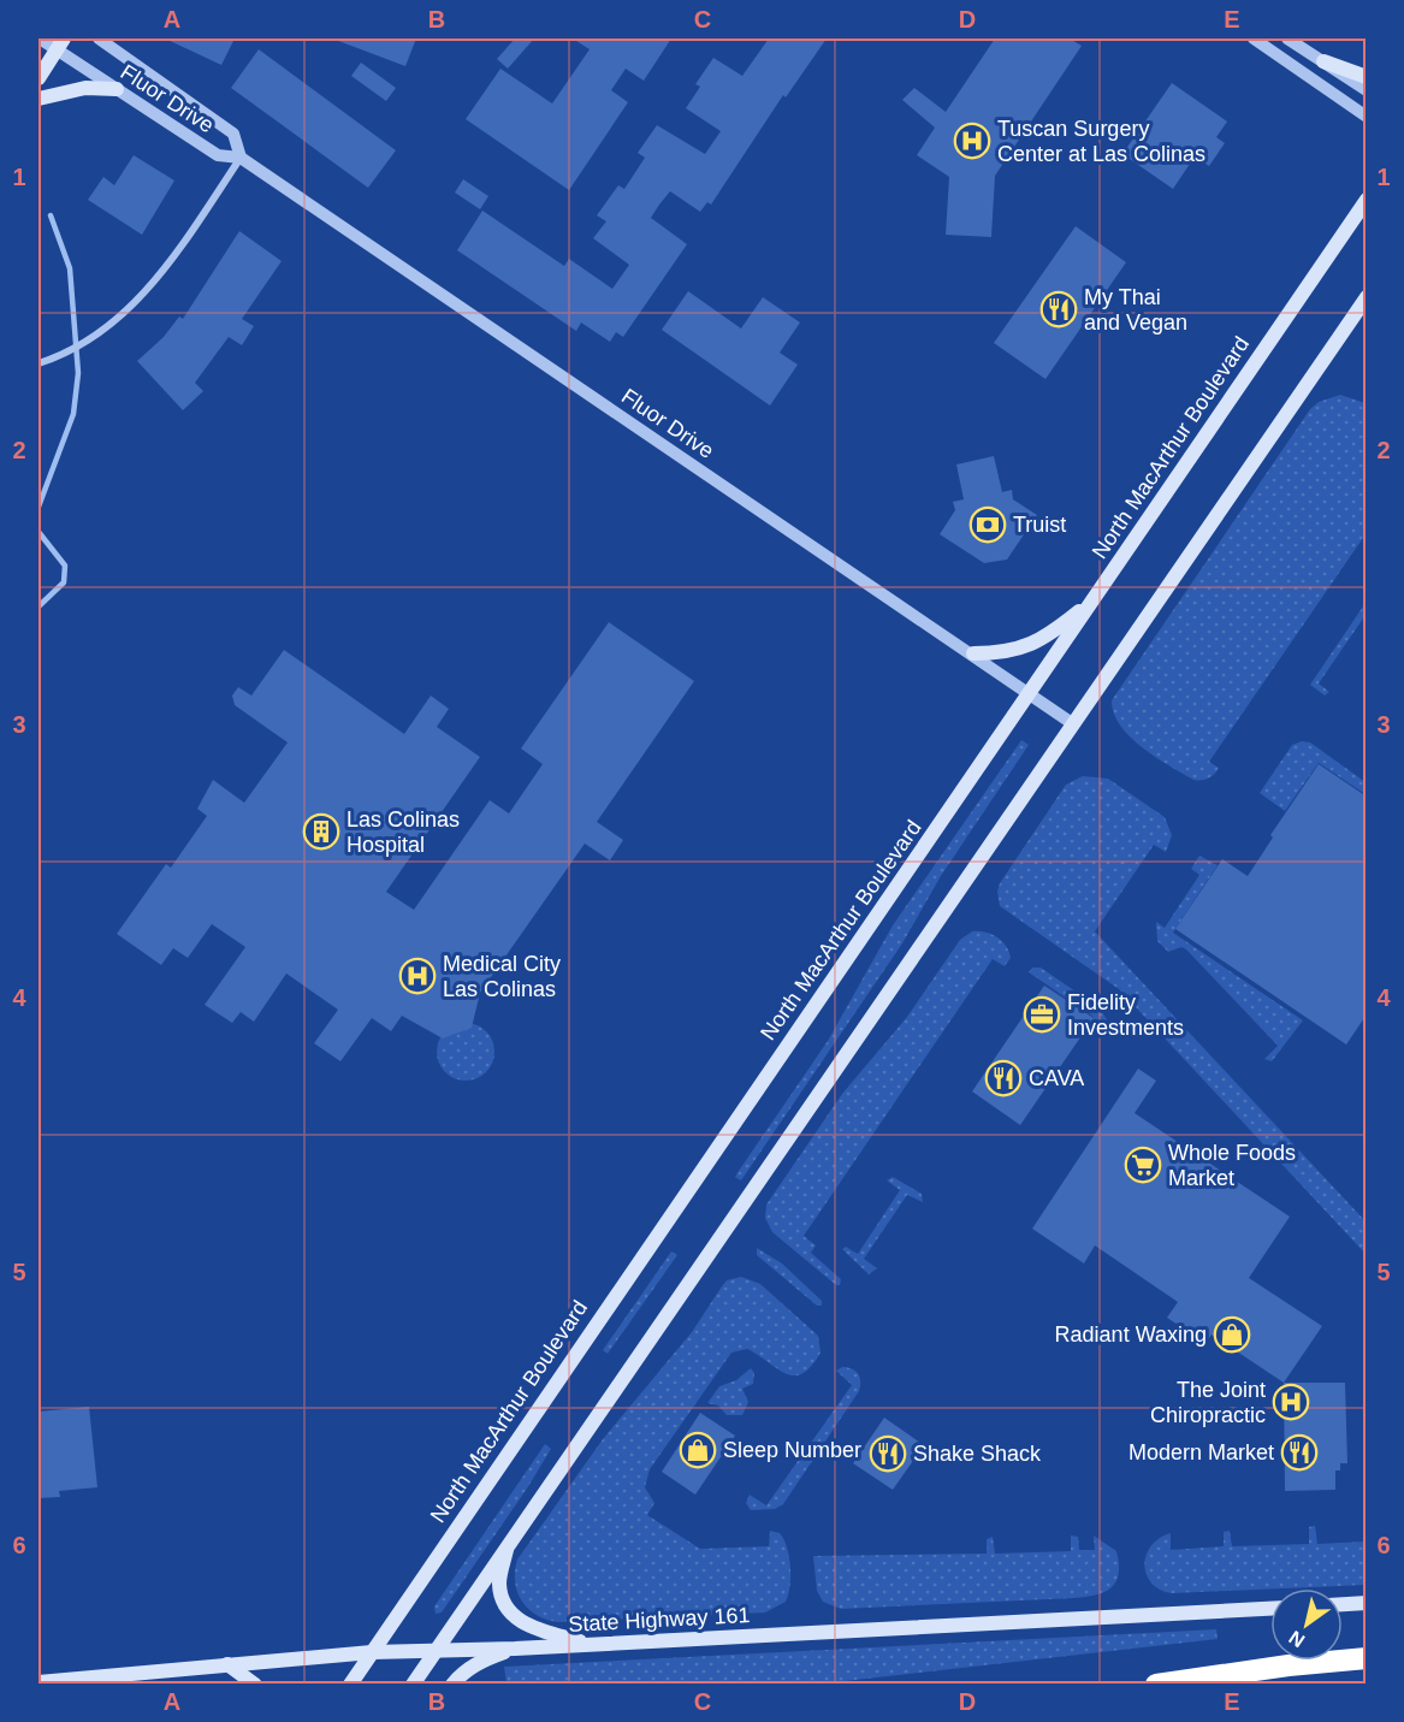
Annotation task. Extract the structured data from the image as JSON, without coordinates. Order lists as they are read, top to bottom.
{
  "streets": {
    "main road": ["North MacArthur Boulevard", "State Highway 161"],
    "street": ["Fluor Drive"]
  },
  "crossings": [
    ["Fluor Drive", "North MacArthur Boulevard"],
    ["North MacArthur Boulevard", "State Highway 161"]
  ],
  "places": {
    "hospital": ["Tuscan Surgery Center at Las Colinas", "Medical City Las Colinas", "The Joint Chiropractic"],
    "restaurant": [
      "My Thai and Vegan",
      "CAVA",
      "Modern Market",
      "Shake Shack"
    ],
    "bank": ["Truist"],
    "building": ["Las Colinas Hospital"],
    "office": ["Fidelity Investments"],
    "supermarket": ["Whole Foods Market"],
    "shop": ["Radiant Waxing", "Sleep Number"]
  },
  "north": "bottom left",
  "grid": {
    "columns": [
      "A",
      "B",
      "C",
      "D",
      "E"
    ],
    "rows": [
      "1",
      "2",
      "3",
      "4",
      "5",
      "6"
    ]
  }
}
